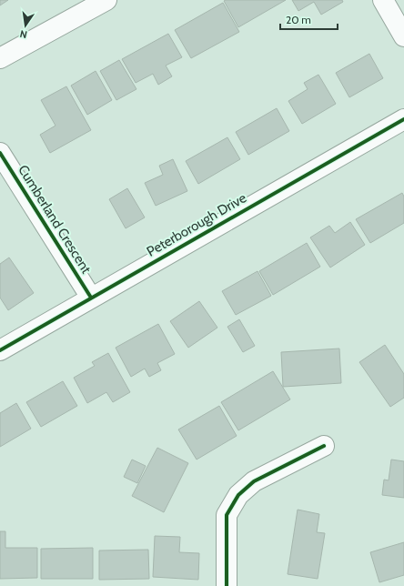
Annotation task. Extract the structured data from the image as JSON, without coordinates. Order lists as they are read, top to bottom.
{
  "streets": {
    "street": ["Cumberland Crescent", "Peterborough Drive"]
  },
  "crossings": [
    ["Cumberland Crescent", "Peterborough Drive"]
  ],
  "scale_bar": "20 m",
  "north": "bottom"
}
